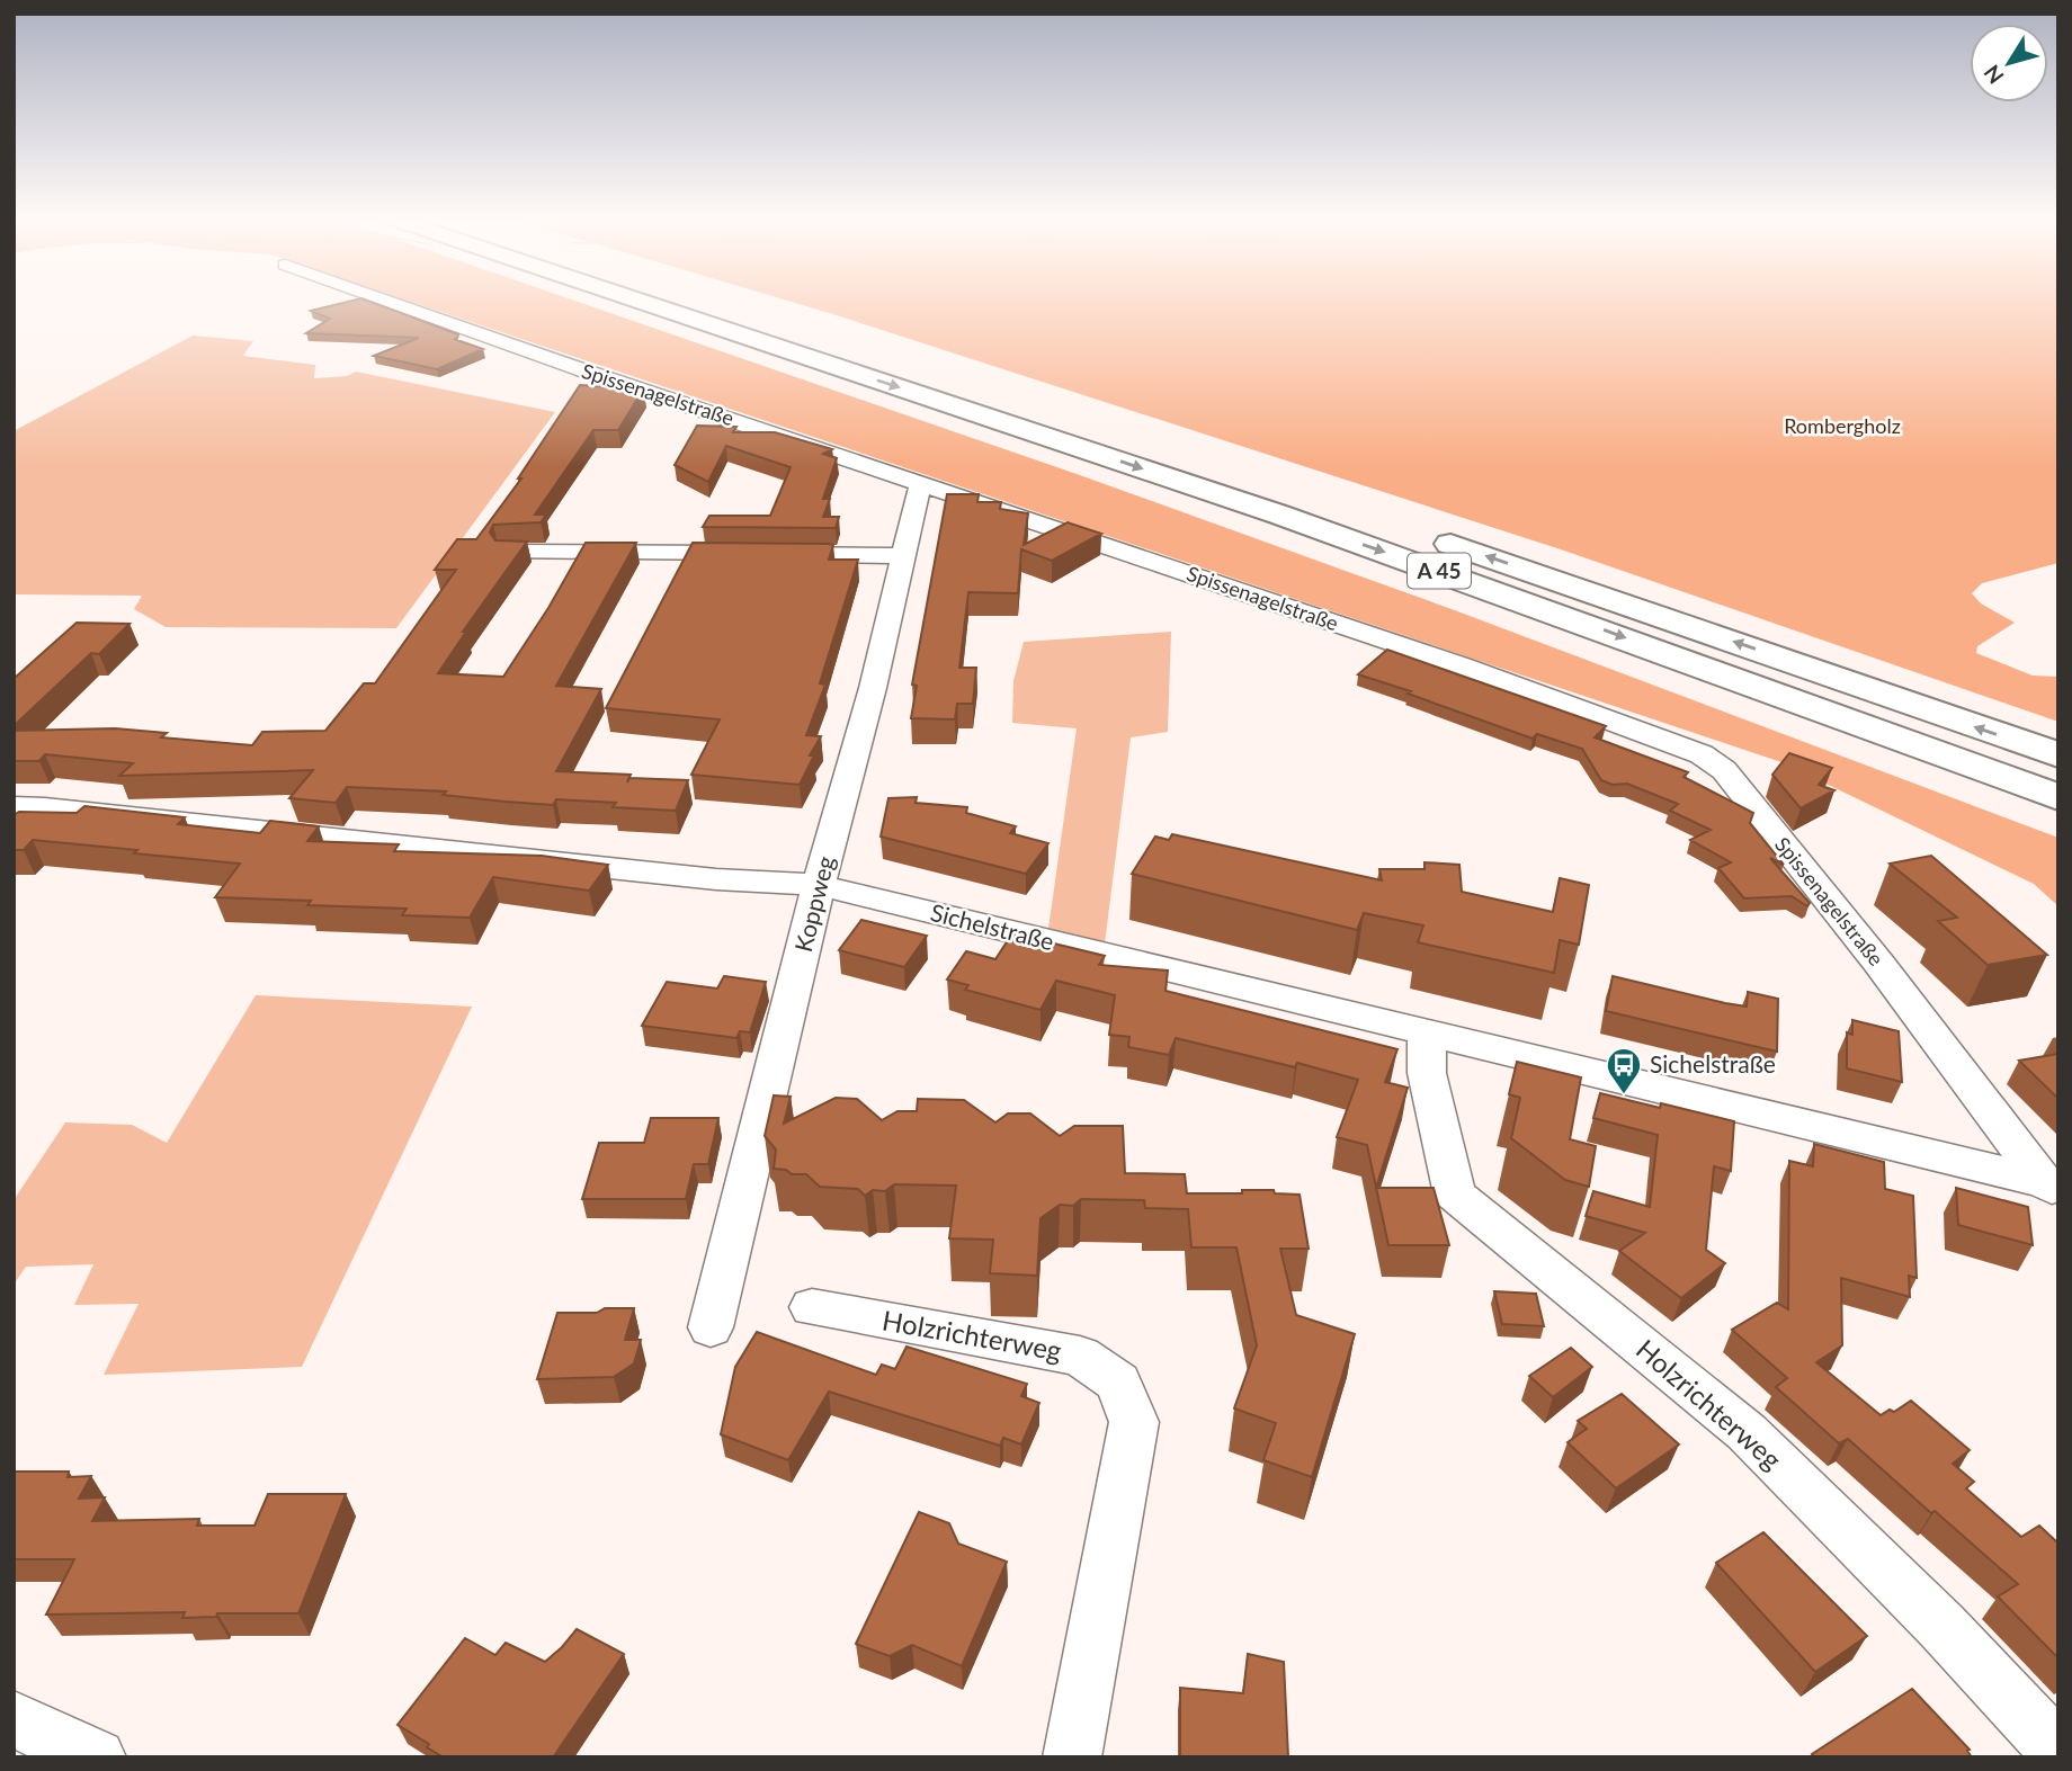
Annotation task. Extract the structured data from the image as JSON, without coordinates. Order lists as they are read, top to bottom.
{
  "streets": {
    "highway": ["A 45"],
    "street": [
      "Spissenagelstraße",
      "Koppweg",
      "Sichelstraße",
      "Holzrichterweg"
    ]
  },
  "crossings": [
    ["Spissenagelstraße", "Koppweg"],
    ["Spissenagelstraße", "Sichelstraße"],
    ["Koppweg", "Sichelstraße"],
    ["Sichelstraße", "Holzrichterweg"]
  ],
  "parks": ["Rombergholz"],
  "places": {
    "bus stop": ["Sichelstraße"]
  },
  "north": "bottom left"
}
